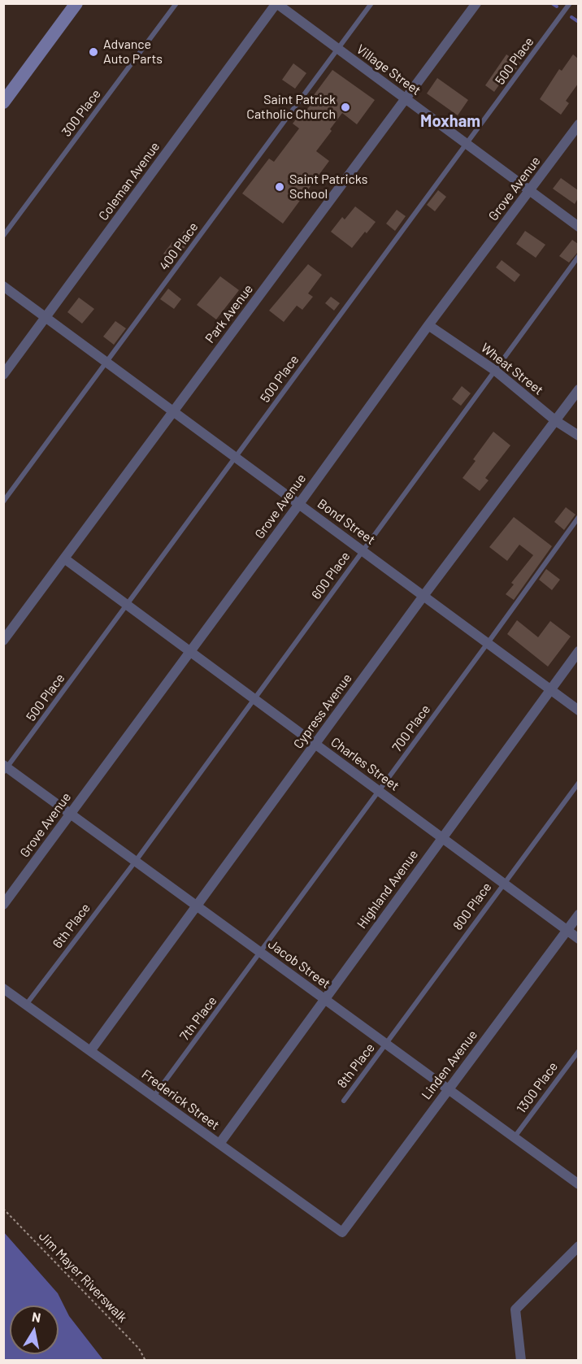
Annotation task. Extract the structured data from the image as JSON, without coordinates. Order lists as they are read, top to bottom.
{
  "streets": {
    "street": [
      "Village Street",
      "Coleman Avenue",
      "Grove Avenue",
      "Park Avenue",
      "Wheat Street",
      "Bond Street",
      "Cypress Avenue",
      "Charles Street",
      "Highland Avenue",
      "Jacob Street",
      "Linden Avenue",
      "Frederick Street"
    ],
    "lane": [
      "500 Place",
      "300 Place",
      "400 Place",
      "600 Place",
      "700 Place",
      "800 Place",
      "6th Place",
      "7th Place",
      "8th Place",
      "1300 Place"
    ],
    "path": ["Jim Mayer Riverswalk"]
  },
  "crossings": [
    ["500 Place", "Village Street"],
    ["500 Place", "Bond Street"],
    ["500 Place", "Charles Street"],
    ["500 Place", "Jacob Street"],
    ["Village Street", "Coleman Avenue"],
    ["Village Street", "Grove Avenue"],
    ["Village Street", "400 Place"],
    ["Village Street", "Park Avenue"],
    ["Coleman Avenue", "Bond Street"],
    ["Grove Avenue", "Wheat Street"],
    ["Grove Avenue", "Bond Street"],
    ["Grove Avenue", "Charles Street"],
    ["Grove Avenue", "Jacob Street"],
    ["400 Place", "Bond Street"],
    ["Park Avenue", "Bond Street"],
    ["Park Avenue", "Charles Street"],
    ["Wheat Street", "600 Place"],
    ["Wheat Street", "Cypress Avenue"],
    ["Bond Street", "600 Place"],
    ["Bond Street", "Cypress Avenue"],
    ["Bond Street", "700 Place"],
    ["Bond Street", "Highland Avenue"],
    ["600 Place", "Charles Street"],
    ["600 Place", "6th Place"],
    ["600 Place", "Jacob Street"],
    ["Cypress Avenue", "Charles Street"],
    ["Cypress Avenue", "Jacob Street"],
    ["Cypress Avenue", "Frederick Street"],
    ["700 Place", "Charles Street"],
    ["700 Place", "Jacob Street"],
    ["700 Place", "7th Place"],
    ["Charles Street", "Highland Avenue"],
    ["Charles Street", "800 Place"],
    ["Charles Street", "Linden Avenue"],
    ["Highland Avenue", "Jacob Street"],
    ["Highland Avenue", "Frederick Street"],
    ["800 Place", "Jacob Street"],
    ["800 Place", "8th Place"],
    ["6th Place", "Jacob Street"],
    ["6th Place", "Frederick Street"],
    ["Jacob Street", "7th Place"],
    ["Jacob Street", "Linden Avenue"],
    ["Jacob Street", "8th Place"],
    ["Jacob Street", "1300 Place"],
    ["7th Place", "Frederick Street"],
    ["Linden Avenue", "Frederick Street"]
  ],
  "districts": ["Moxham"],
  "places": ["Advance Auto Parts", "Saint Patrick Catholic Church", "Saint Patricks School"],
  "north": "top"
}
